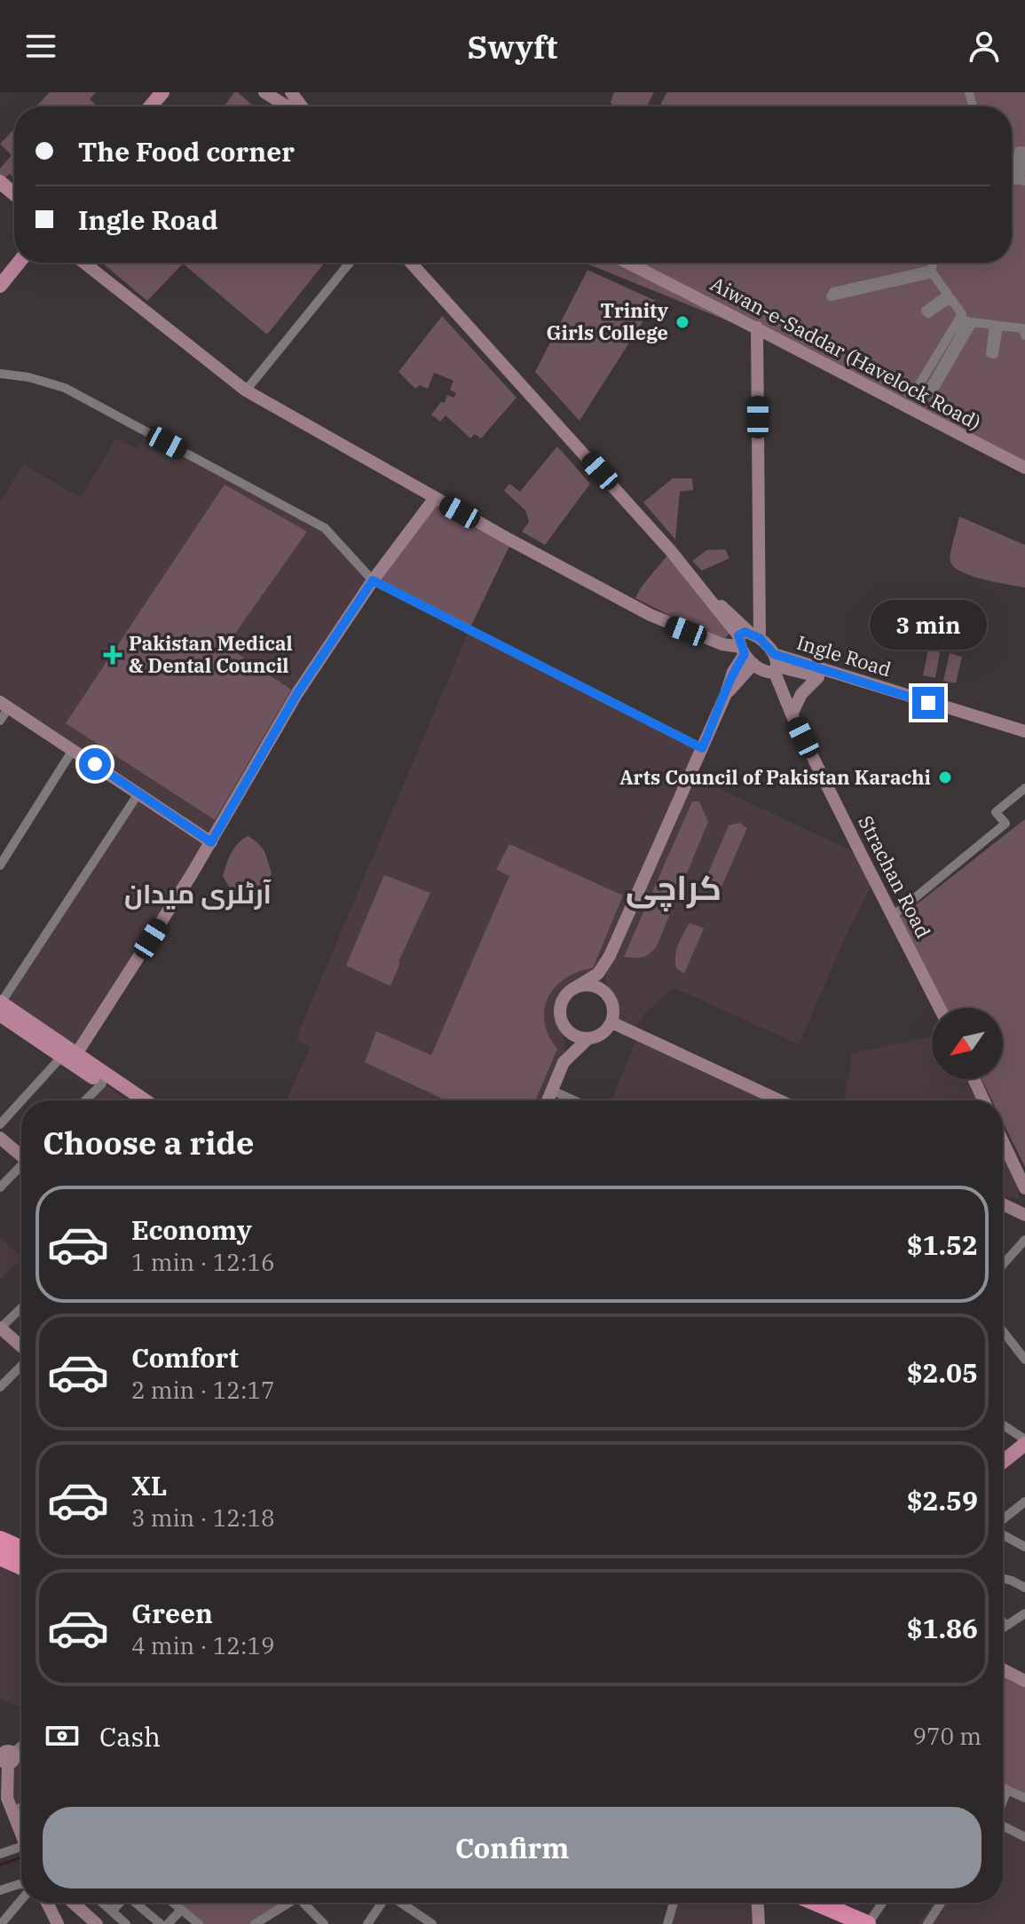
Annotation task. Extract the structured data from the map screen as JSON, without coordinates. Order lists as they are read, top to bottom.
{
  "streets": {
    "main road": ["Aiwan-e-Saddar (Havelock Road)", "Ingle Road", "Strachan Road"]
  },
  "crossings": [
    ["Ingle Road", "Strachan Road"]
  ],
  "districts": ["کراچی", "آرٹلری میدان"],
  "places": {
    "other": ["Trinity Girls College", "Arts Council of Pakistan Karachi"],
    "health": ["Pakistan Medical & Dental Council"]
  },
  "north": "bottom left",
  "page": {
    "header": "Swyft",
    "banner": ["The Food corner", "Ingle Road"],
    "bubble": "3 min",
    "heading": "Choose a ride",
    "list": [
      {
        "name": "Economy",
        "note": "1 min · 12:16",
        "value": "$1.52"
      },
      {
        "name": "Comfort",
        "note": "2 min · 12:17",
        "value": "$2.05"
      },
      {
        "name": "XL",
        "note": "3 min · 12:18",
        "value": "$2.59"
      },
      {
        "name": "Green",
        "note": "4 min · 12:19",
        "value": "$1.86"
      }
    ],
    "pay": ["Cash", "970 m"],
    "buttons": "Confirm"
  }
}
